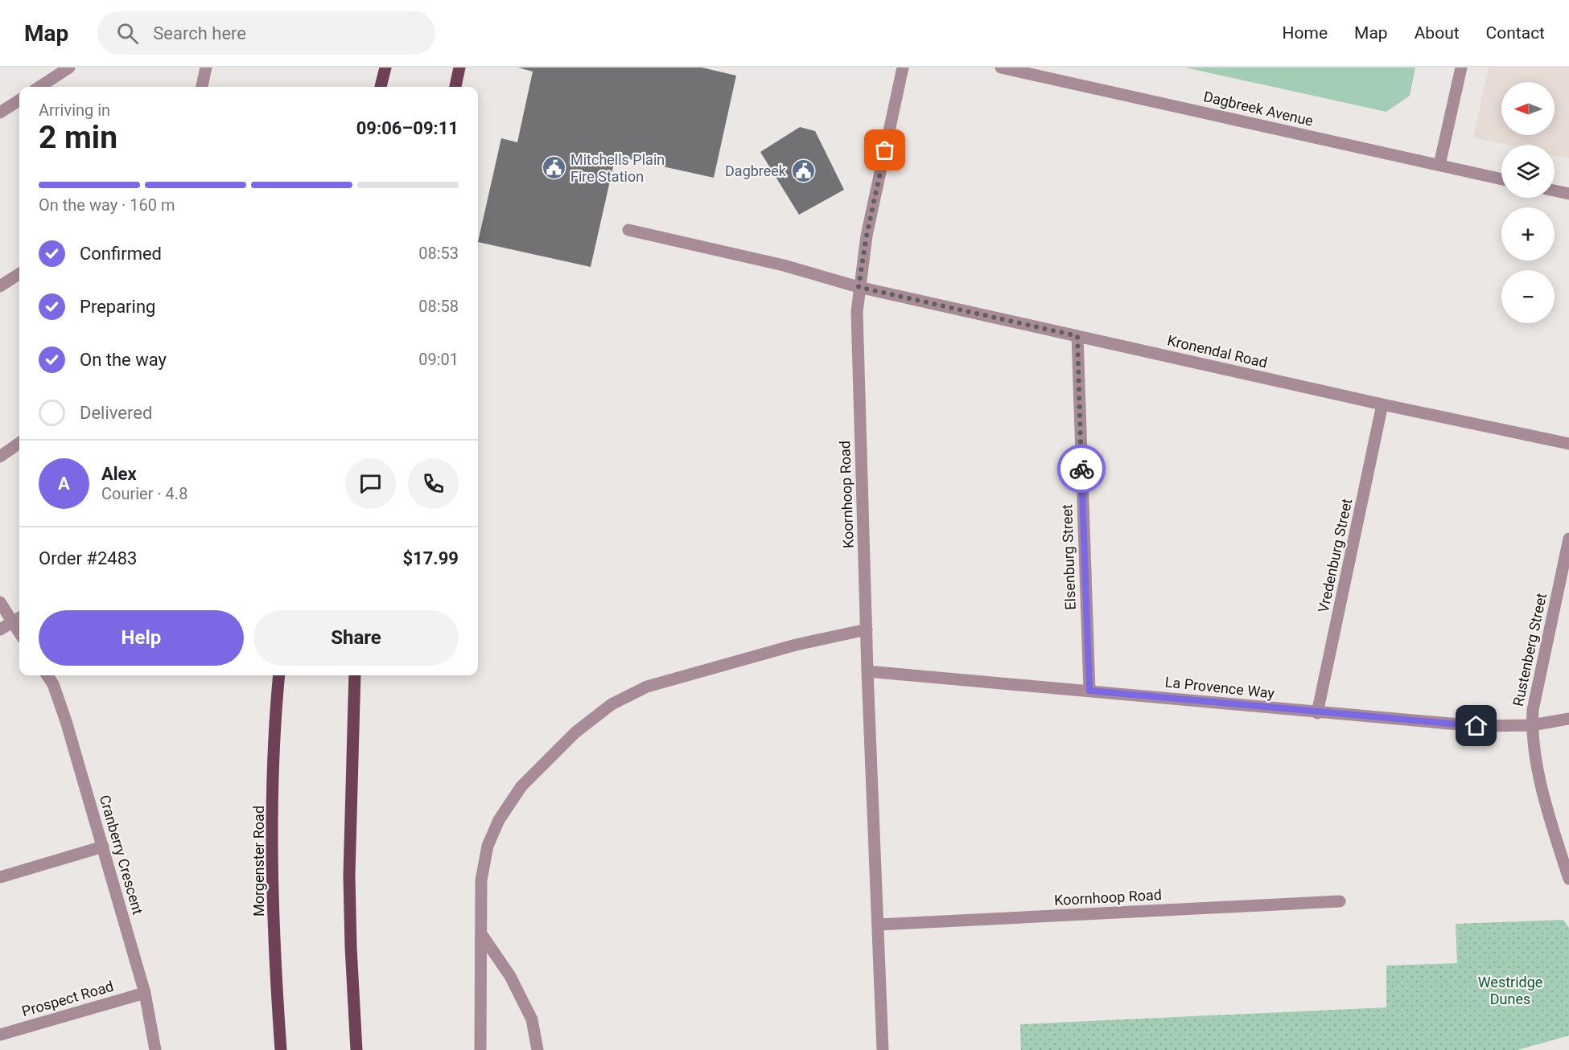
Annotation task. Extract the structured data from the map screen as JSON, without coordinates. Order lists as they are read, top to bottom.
{
  "streets": {
    "main road": ["Morgenster Road"],
    "street": [
      "Dagbreek Avenue",
      "Kronendal Road",
      "Koornhoop Road",
      "Vredenburg Street",
      "Elsenburg Street",
      "Rustenberg Street",
      "La Provence Way",
      "Cranberry Crescent",
      "Prospect Road"
    ]
  },
  "crossings": [
    ["Kronendal Road", "Koornhoop Road"],
    ["Kronendal Road", "Vredenburg Street"],
    ["Kronendal Road", "Elsenburg Street"],
    ["Koornhoop Road", "La Provence Way"],
    ["Vredenburg Street", "La Provence Way"],
    ["Elsenburg Street", "La Provence Way"],
    ["Rustenberg Street", "La Provence Way"],
    ["Cranberry Crescent", "Prospect Road"]
  ],
  "parks": ["Westridge Dunes"],
  "places": {
    "public building": ["Mitchells Plain Fire Station", "Dagbreek"]
  },
  "north": "left",
  "page": {
    "header": "Map",
    "search": "Search here",
    "nav": [
      "Home",
      "Map",
      "About",
      "Contact"
    ],
    "map_buttons": ["+", "−"],
    "heading": ["2 min", "Arriving in", "09:06–09:11"],
    "panel": [
      "Alex",
      "Courier · 4.8",
      "Order #2483",
      "$17.99"
    ],
    "bar": "On the way · 160 m",
    "list": [
      ["Confirmed", "08:53"],
      ["Preparing", "08:58"],
      ["On the way", "09:01"],
      "Delivered"
    ],
    "round": "A",
    "buttons": ["Help", "Share"]
  }
}
